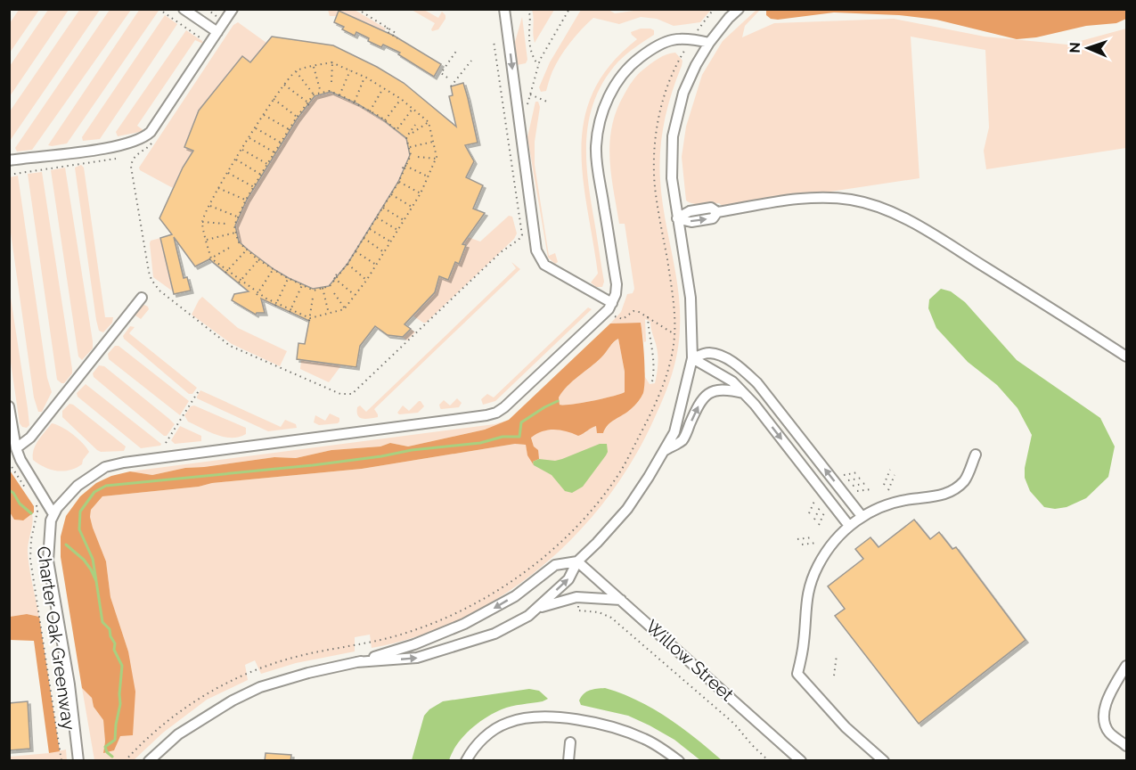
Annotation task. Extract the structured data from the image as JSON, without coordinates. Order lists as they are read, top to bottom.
{
  "streets": {
    "street": ["Willow Street"],
    "path": ["Charter Oak Greenway"]
  },
  "north": "left"
}
